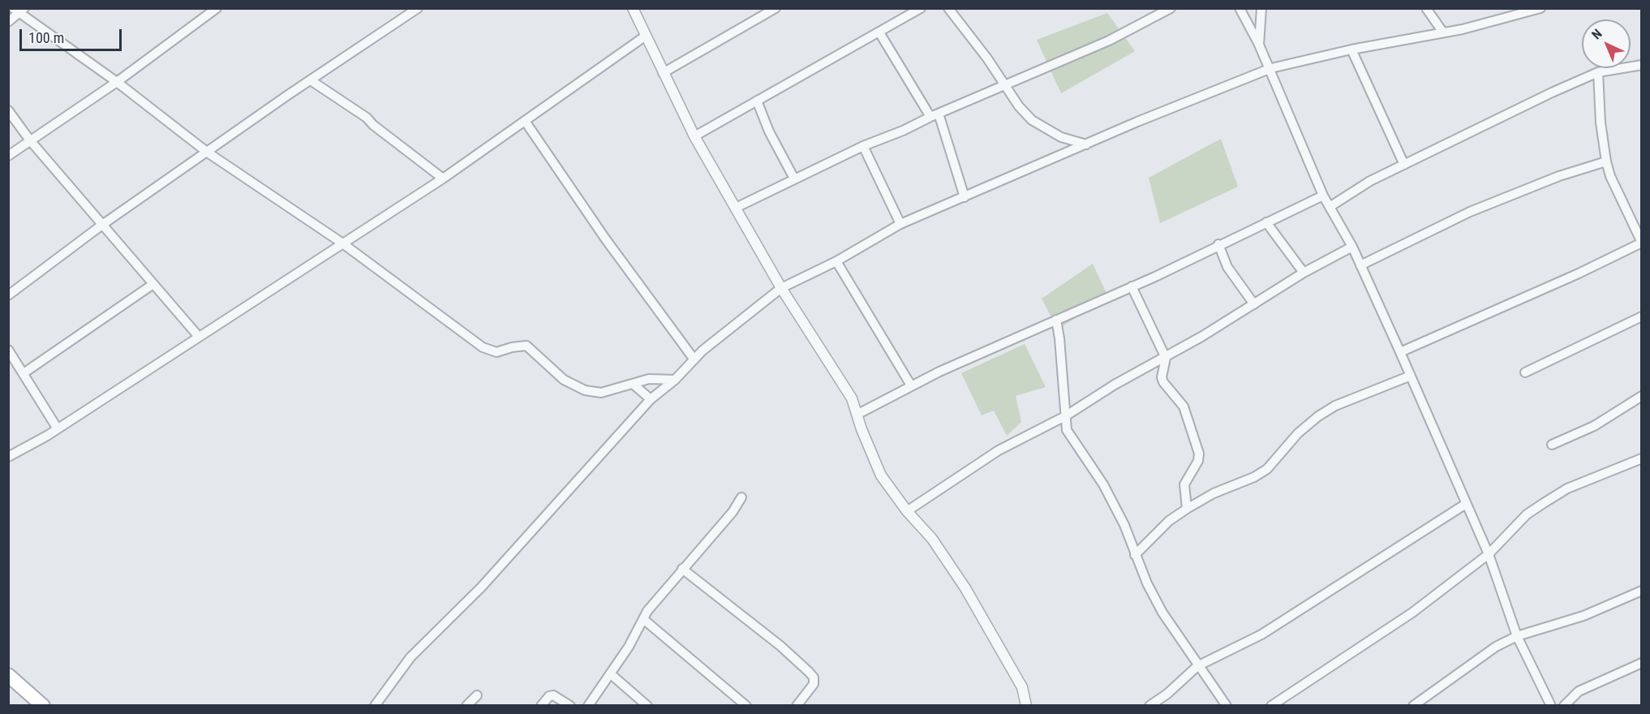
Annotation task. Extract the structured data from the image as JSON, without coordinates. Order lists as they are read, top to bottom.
{
  "scale_bar": "100 m",
  "north": "top left"
}
